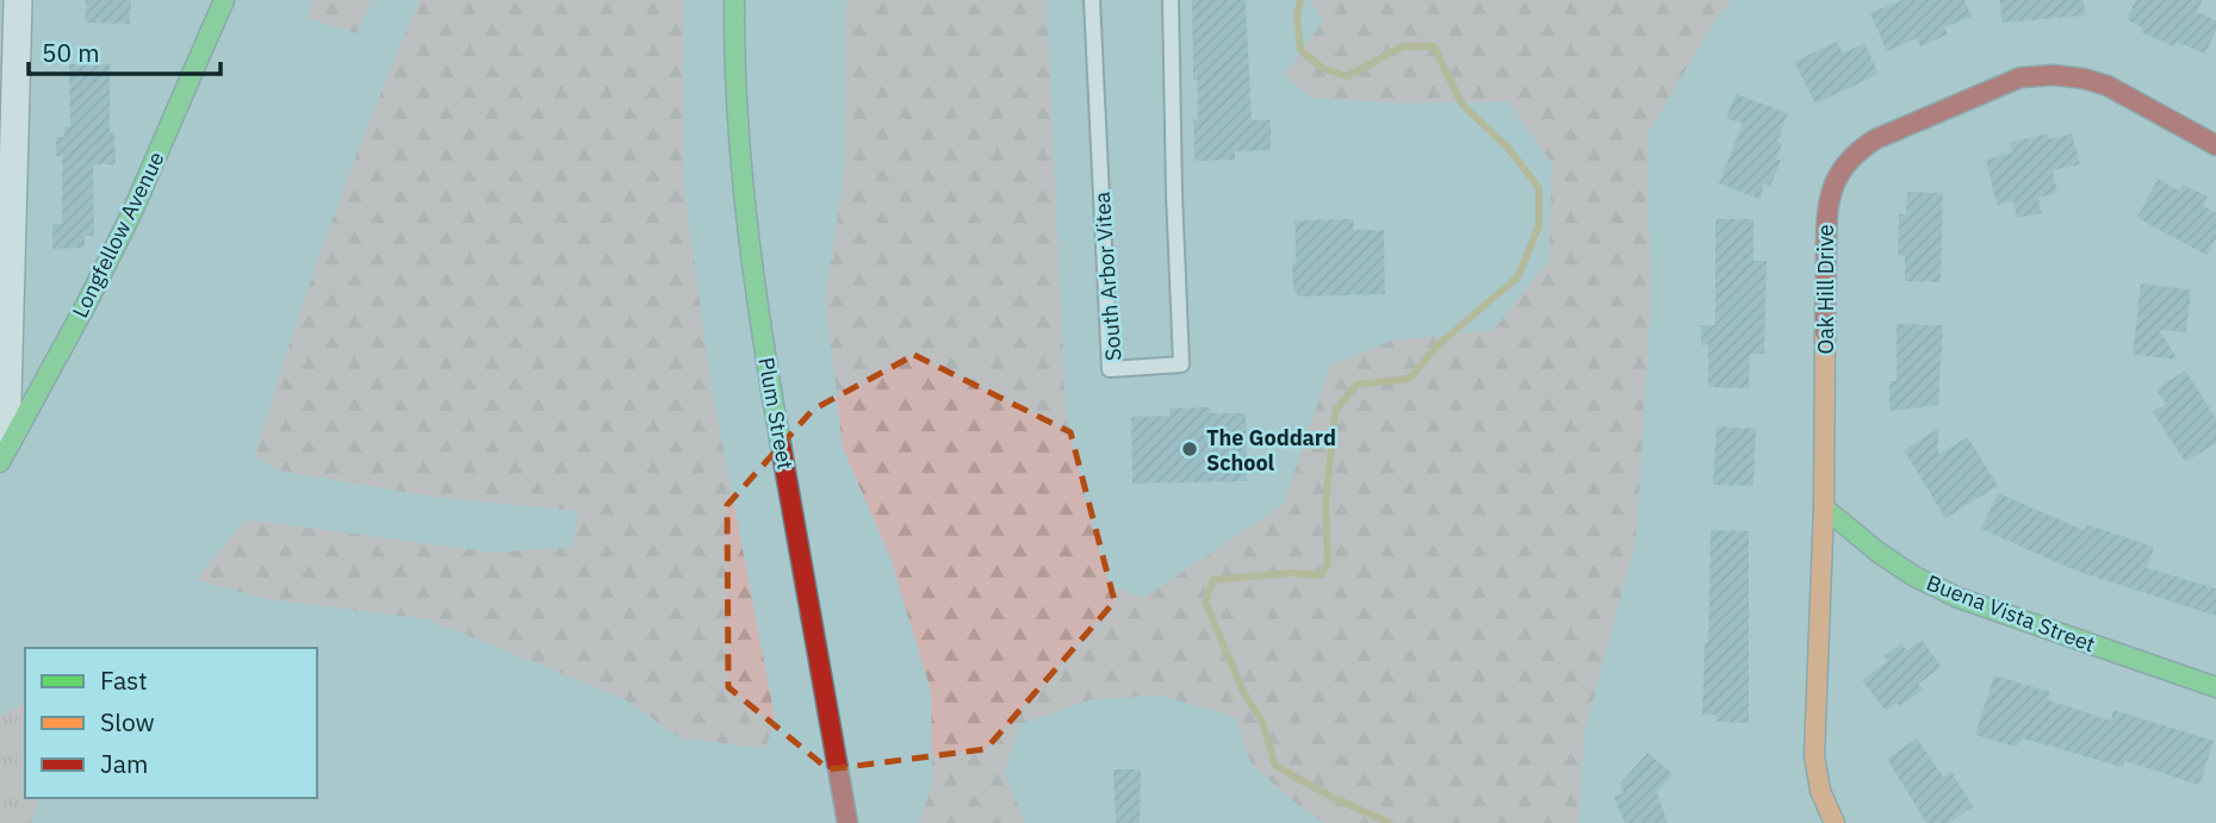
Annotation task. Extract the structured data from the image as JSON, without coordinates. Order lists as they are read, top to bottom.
{
  "streets": {
    "street": [
      "Longfellow Avenue",
      "Oak Hill Drive",
      "Plum Street",
      "Buena Vista Street"
    ],
    "lane": ["South Arbor Vitea"]
  },
  "crossings": [
    ["Oak Hill Drive", "Buena Vista Street"]
  ],
  "places": ["The Goddard School"],
  "legend": ["Fast", "Slow", "Jam"],
  "scale_bar": "50 m"
}
